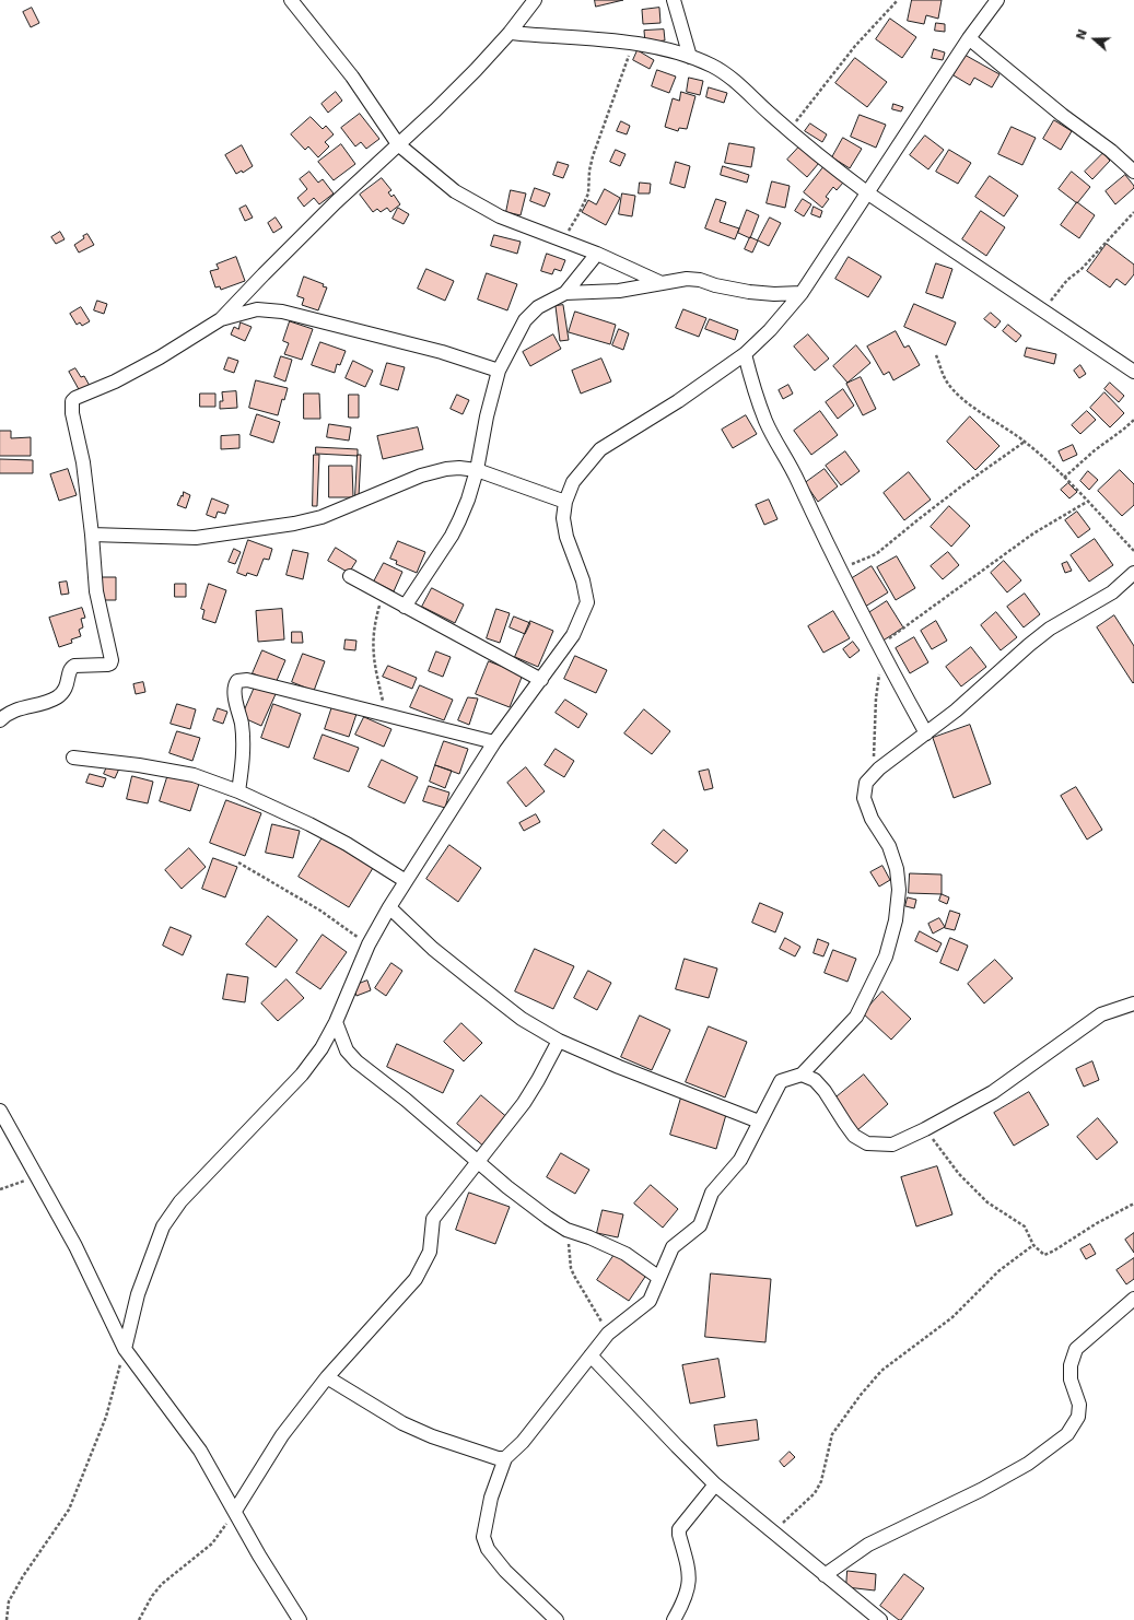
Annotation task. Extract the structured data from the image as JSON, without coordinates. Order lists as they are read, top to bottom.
{
  "north": "left"
}
